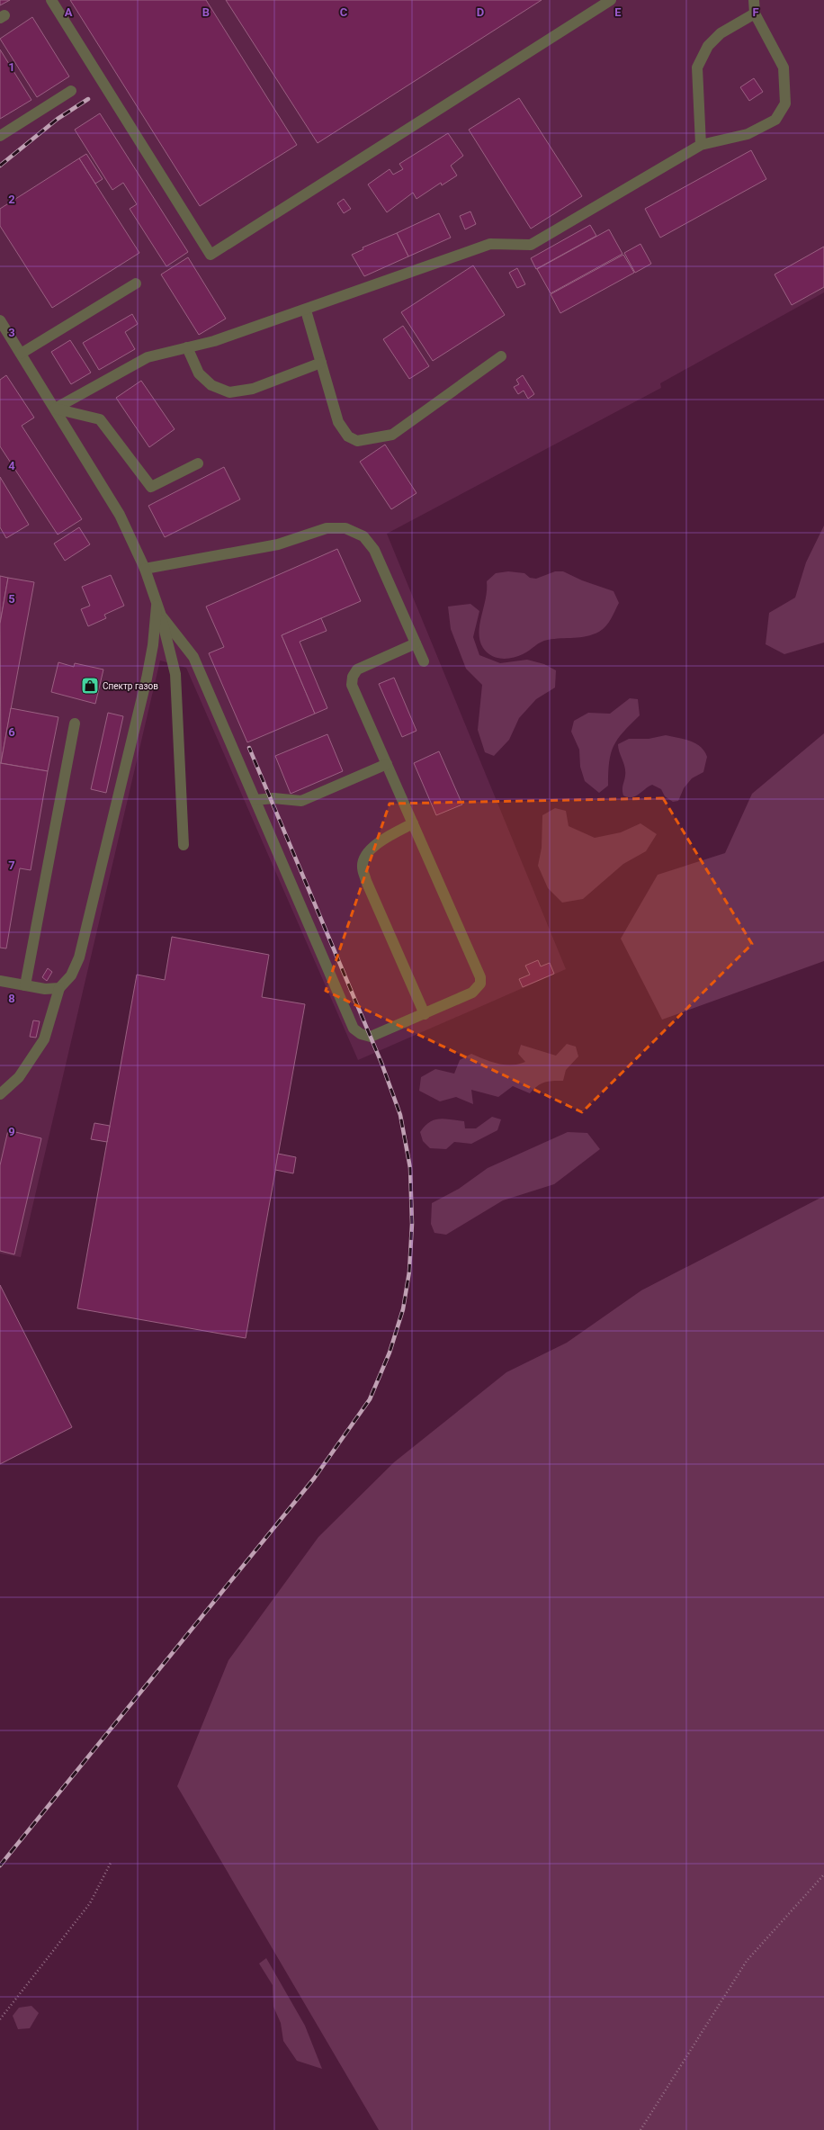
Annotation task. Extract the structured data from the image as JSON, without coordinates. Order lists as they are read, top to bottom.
{
  "places": {
    "shop": ["Спектр газов"]
  },
  "grid": {
    "columns": [
      "A",
      "B",
      "C",
      "D",
      "E",
      "F"
    ],
    "rows": [
      "1",
      "2",
      "3",
      "4",
      "5",
      "6",
      "7",
      "8",
      "9"
    ]
  }
}
